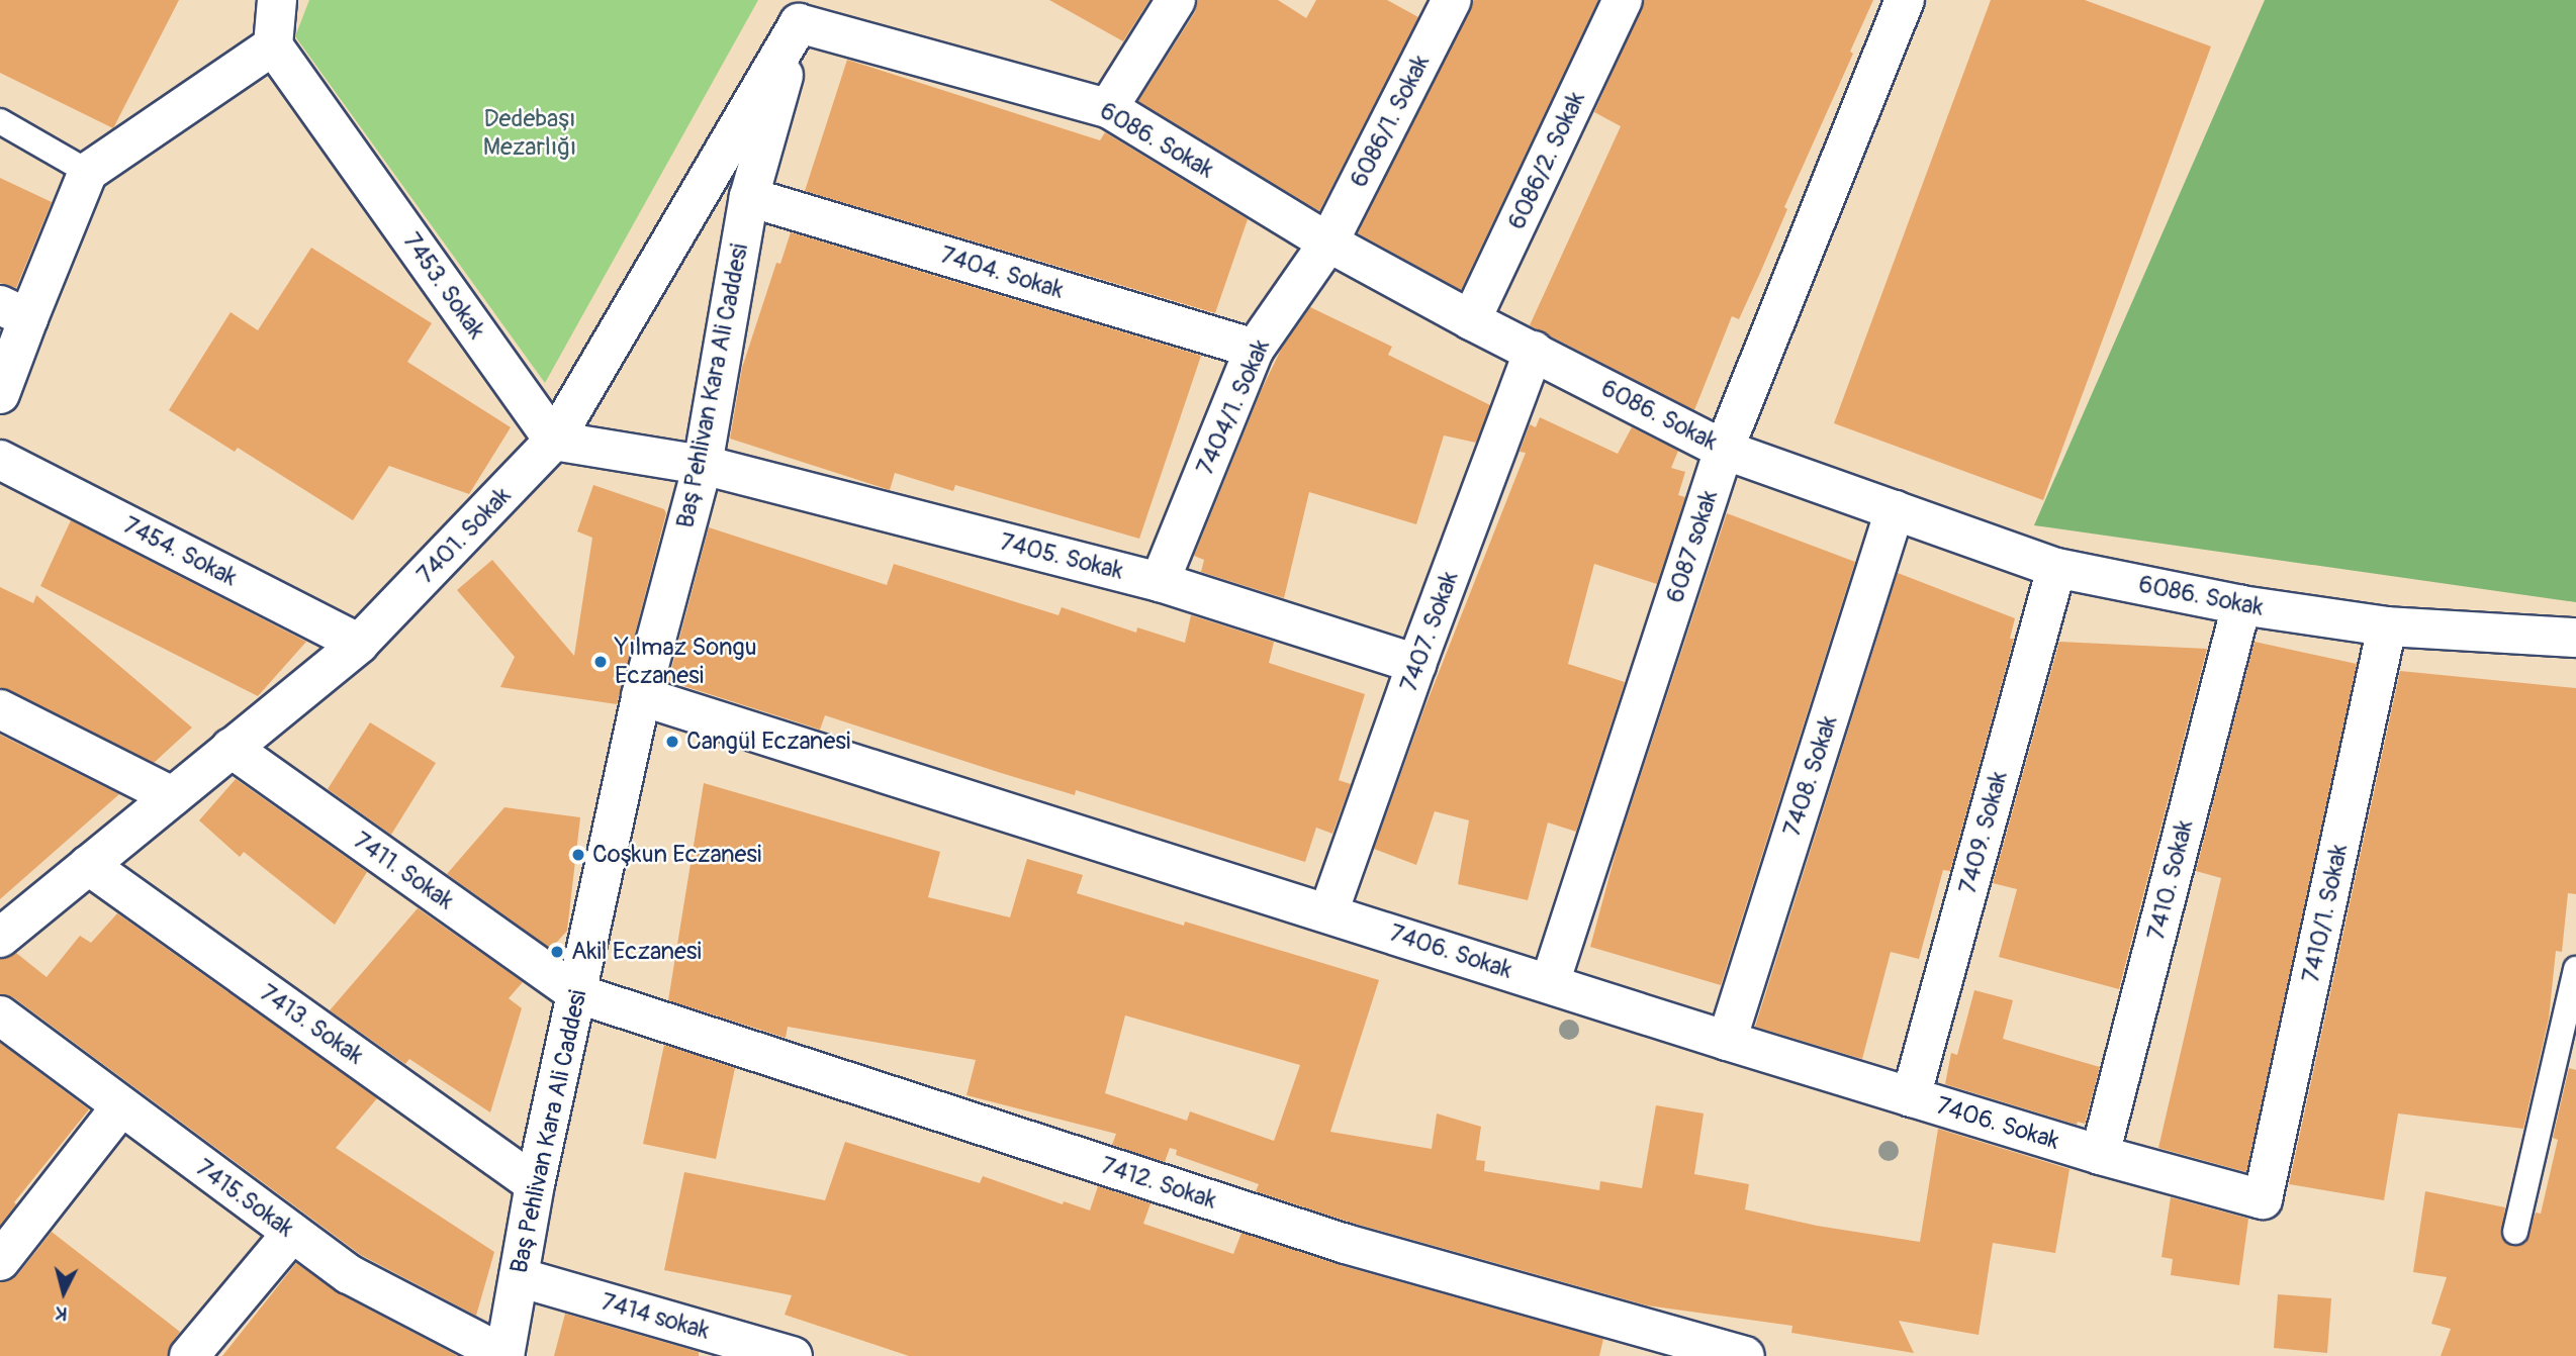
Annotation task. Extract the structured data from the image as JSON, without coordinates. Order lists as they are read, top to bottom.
{
  "streets": {
    "street": [
      "6086/1. Sokak",
      "6086. Sokak",
      "6086/2. Sokak",
      "7404. Sokak",
      "7453. Sokak",
      "Baş Pehlivan Kara Ali Caddesi",
      "7404/1. Sokak",
      "7401. Sokak",
      "6087 sokak",
      "7454. Sokak",
      "7405. Sokak",
      "7407. Sokak",
      "7408. Sokak",
      "7409. Sokak",
      "7411. Sokak",
      "7410. Sokak",
      "7410/1. Sokak",
      "7406. Sokak",
      "7413. Sokak",
      "7412. Sokak",
      "7415.Sokak",
      "7414 sokak"
    ]
  },
  "crossings": [
    ["6086/1. Sokak", "6086. Sokak"],
    ["6086/1. Sokak", "7404/1. Sokak"],
    ["6086. Sokak", "6086/2. Sokak"],
    ["6086. Sokak", "Baş Pehlivan Kara Ali Caddesi"],
    ["6086. Sokak", "7404/1. Sokak"],
    ["6086. Sokak", "7401. Sokak"],
    ["6086. Sokak", "6087 sokak"],
    ["6086. Sokak", "7407. Sokak"],
    ["6086. Sokak", "7408. Sokak"],
    ["6086. Sokak", "7409. Sokak"],
    ["6086. Sokak", "7410. Sokak"],
    ["6086. Sokak", "7410/1. Sokak"],
    ["7404. Sokak", "Baş Pehlivan Kara Ali Caddesi"],
    ["7404. Sokak", "7404/1. Sokak"],
    ["7453. Sokak", "7401. Sokak"],
    ["Baş Pehlivan Kara Ali Caddesi", "7401. Sokak"],
    ["Baş Pehlivan Kara Ali Caddesi", "7405. Sokak"],
    ["Baş Pehlivan Kara Ali Caddesi", "7411. Sokak"],
    ["Baş Pehlivan Kara Ali Caddesi", "7406. Sokak"],
    ["Baş Pehlivan Kara Ali Caddesi", "7413. Sokak"],
    ["Baş Pehlivan Kara Ali Caddesi", "7412. Sokak"],
    ["Baş Pehlivan Kara Ali Caddesi", "7415.Sokak"],
    ["Baş Pehlivan Kara Ali Caddesi", "7414 sokak"],
    ["7404/1. Sokak", "7405. Sokak"],
    ["7401. Sokak", "7454. Sokak"],
    ["7401. Sokak", "7411. Sokak"],
    ["7401. Sokak", "7413. Sokak"],
    ["6087 sokak", "7406. Sokak"],
    ["7405. Sokak", "7407. Sokak"],
    ["7407. Sokak", "7406. Sokak"],
    ["7408. Sokak", "7406. Sokak"],
    ["7409. Sokak", "7406. Sokak"],
    ["7411. Sokak", "7412. Sokak"],
    ["7410. Sokak", "7406. Sokak"],
    ["7410/1. Sokak", "7406. Sokak"]
  ],
  "parks": ["Dedebaşı Mezarlığı"],
  "places": [
    "Yılmaz Songu Eczanesi",
    "Cangül Eczanesi",
    "Coşkun Eczanesi",
    "Akil Eczanesi"
  ],
  "north": "bottom"
}
